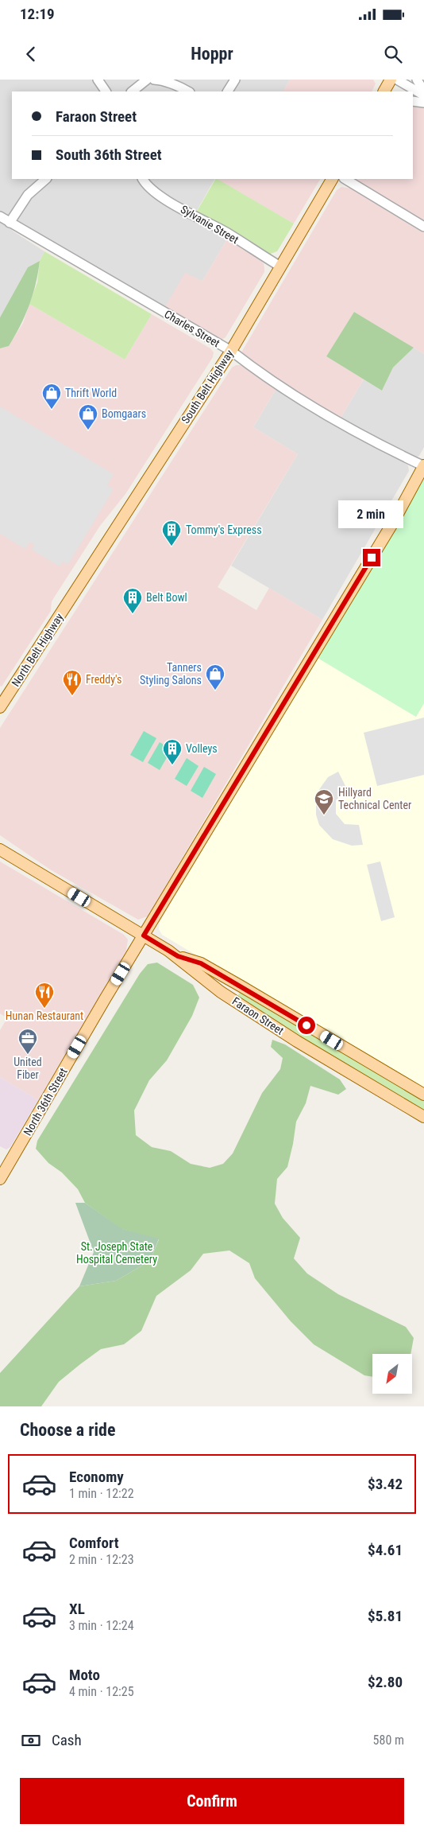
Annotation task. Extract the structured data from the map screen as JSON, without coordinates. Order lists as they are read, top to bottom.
{
  "streets": {
    "main road": [
      "South Belt Highway",
      "North Belt Highway",
      "Faraon Street",
      "North 36th Street"
    ],
    "street": ["Sylvanie Street", "Charles Street"]
  },
  "crossings": [
    ["Sylvanie Street", "South Belt Highway"],
    ["Charles Street", "South Belt Highway"],
    ["Charles Street", "North 36th Street"],
    ["South Belt Highway", "North Belt Highway"],
    ["Faraon Street", "North 36th Street"]
  ],
  "parks": ["St. Joseph State Hospital Cemetery"],
  "places": {
    "shop": ["Thrift World", "Bomgaars", "Tanners Styling Salons"],
    "building": ["Tommy's Express", "Belt Bowl", "Volleys"],
    "restaurant": ["Freddy's", "Hunan Restaurant"],
    "school or university": ["Hillyard Technical Center"],
    "office": ["United Fiber"]
  },
  "north": "bottom left",
  "page": {
    "status": "12:19",
    "header": "Hoppr",
    "banner": ["Faraon Street", "South 36th Street"],
    "bubble": "2 min",
    "heading": "Choose a ride",
    "list": [
      {
        "name": "Economy",
        "note": "1 min · 12:22",
        "value": "$3.42"
      },
      {
        "name": "Comfort",
        "note": "2 min · 12:23",
        "value": "$4.61"
      },
      {
        "name": "XL",
        "note": "3 min · 12:24",
        "value": "$5.81"
      },
      {
        "name": "Moto",
        "note": "4 min · 12:25",
        "value": "$2.80"
      }
    ],
    "pay": ["Cash", "580 m"],
    "buttons": "Confirm"
  }
}
